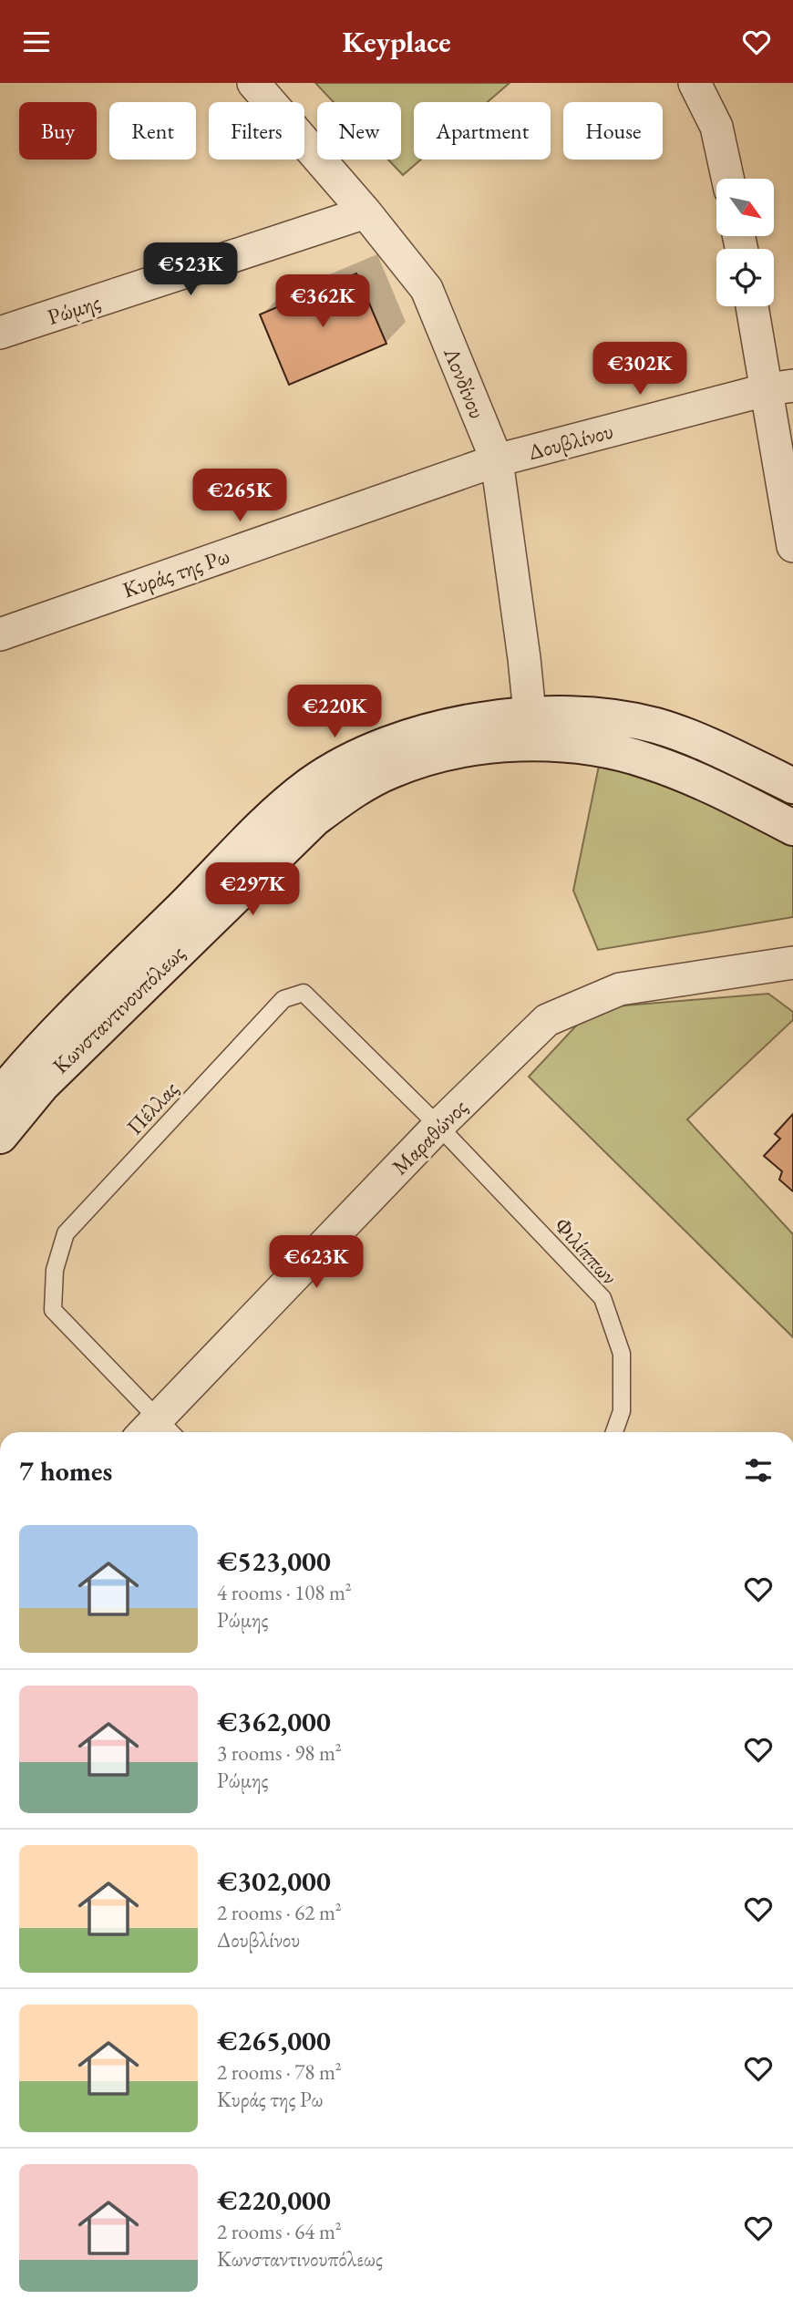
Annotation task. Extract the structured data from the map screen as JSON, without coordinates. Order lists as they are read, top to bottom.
{
  "streets": {
    "main road": ["Κωνσταντινουπόλεως"],
    "street": [
      "Ρώμης",
      "Λονδίνου",
      "Δουβλίνου",
      "Κυράς της Ρω",
      "Μαραθώνος"
    ],
    "lane": ["Πέλλας", "Φιλίππων"]
  },
  "crossings": [
    ["Ρώμης", "Λονδίνου"],
    ["Λονδίνου", "Δουβλίνου"],
    ["Λονδίνου", "Κυράς της Ρω"],
    ["Λονδίνου", "Κωνσταντινουπόλεως"],
    ["Δουβλίνου", "Κυράς της Ρω"],
    ["Πέλλας", "Μαραθώνος"],
    ["Πέλλας", "Φιλίππων"],
    ["Μαραθώνος", "Φιλίππων"]
  ],
  "north": "bottom right",
  "page": {
    "header": "Keyplace",
    "chip": [
      "Buy",
      "Rent",
      "Filters",
      "New",
      "Apartment",
      "House"
    ],
    "price": [
      "€523K",
      "€362K",
      "€302K",
      "€265K",
      "€220K",
      "€297K",
      "€623K"
    ],
    "heading": "7 homes",
    "list": [
      {
        "name": "€523,000",
        "note": "4 rooms · 108 m² · Ρώμης"
      },
      {
        "name": "€362,000",
        "note": "3 rooms · 98 m² · Ρώμης"
      },
      {
        "name": "€302,000",
        "note": "2 rooms · 62 m² · Δουβλίνου"
      },
      {
        "name": "€265,000",
        "note": "2 rooms · 78 m² · Κυράς της Ρω"
      },
      {
        "name": "€220,000",
        "note": "2 rooms · 64 m² · Κωνσταντινουπόλεως"
      }
    ]
  }
}
